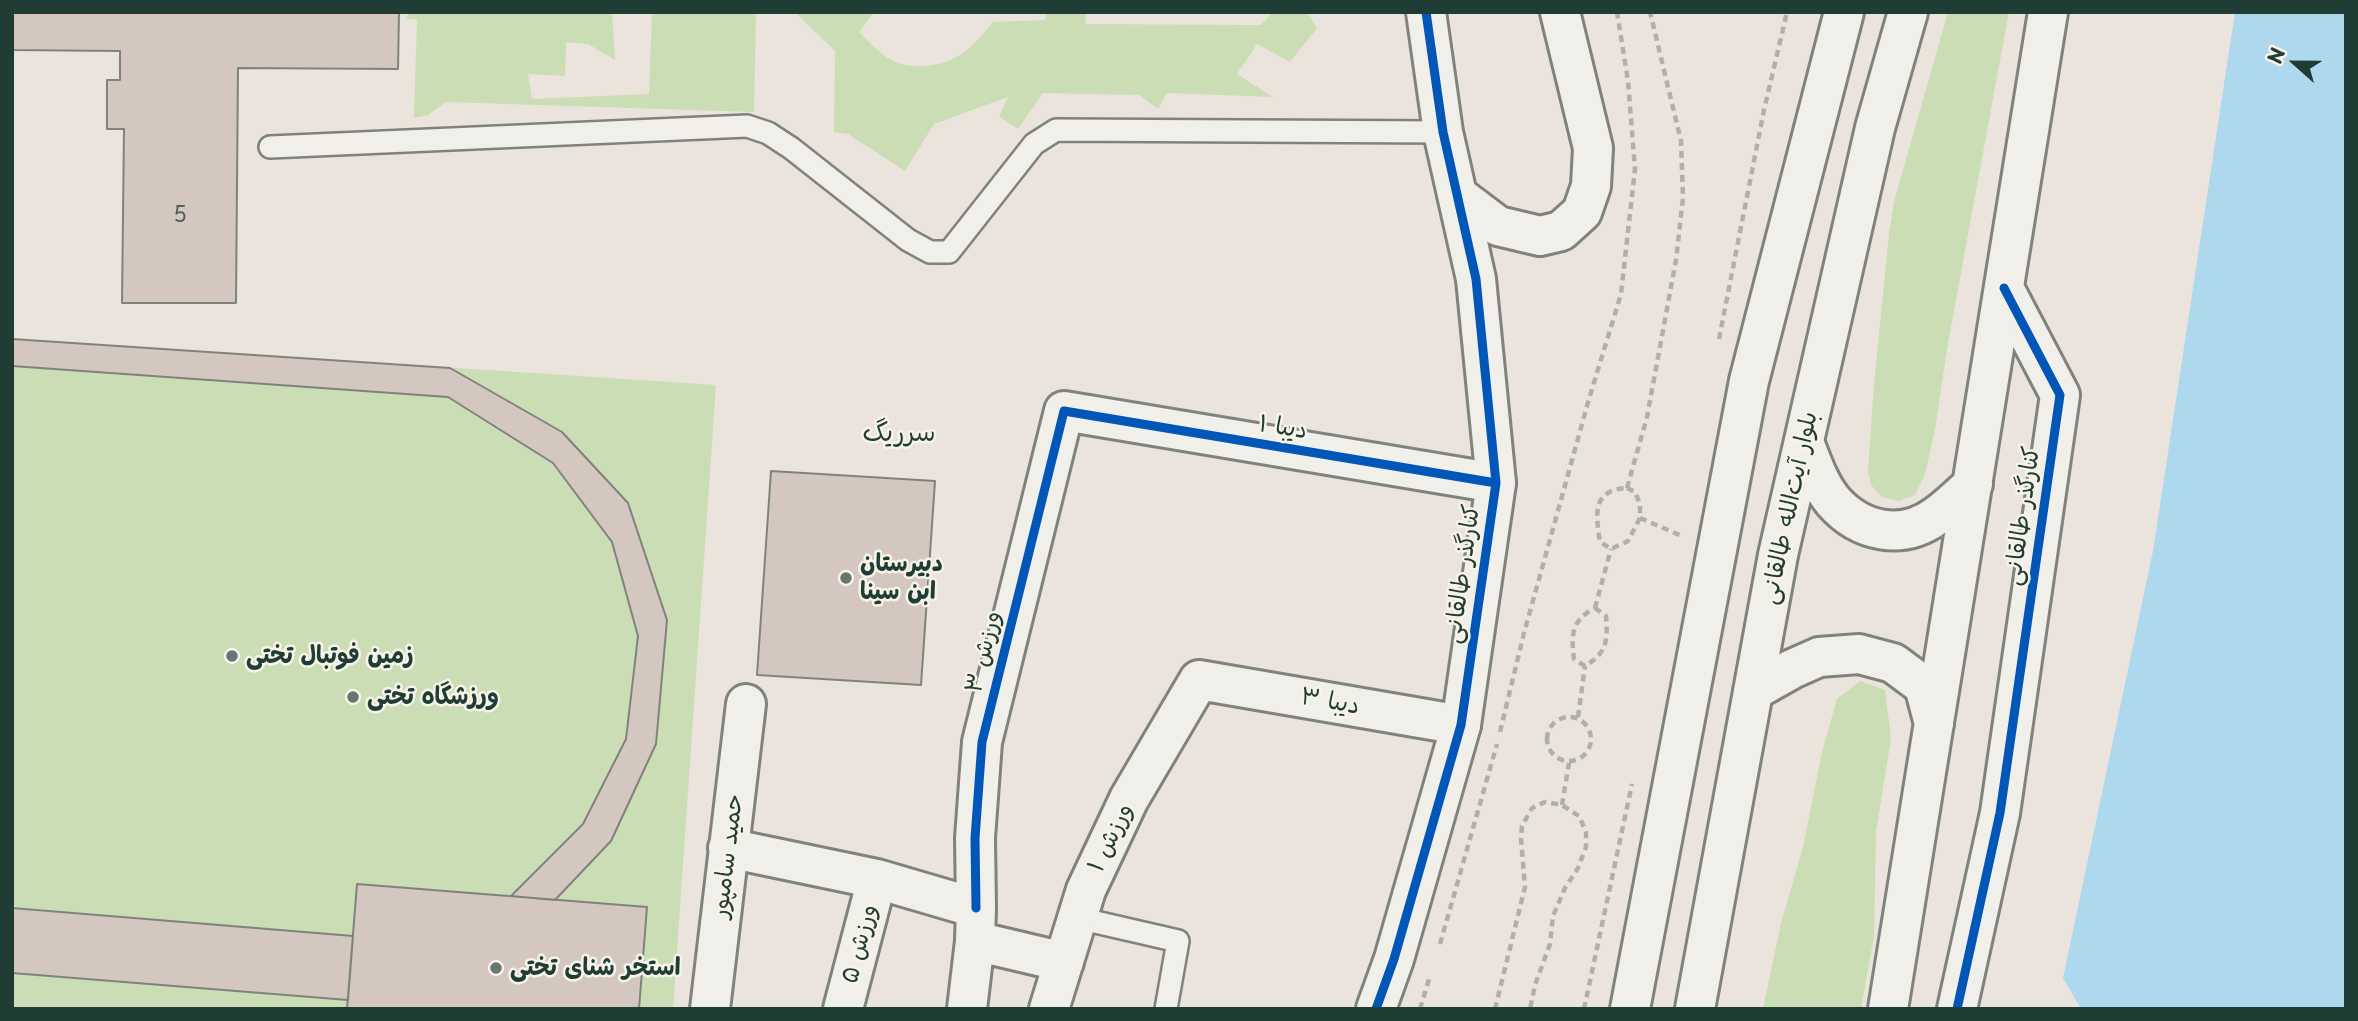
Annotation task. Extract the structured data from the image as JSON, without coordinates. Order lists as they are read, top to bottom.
{
  "streets": {
    "street": [
      "دیبا ۱",
      "بلوار آیت‌الله طالقانی",
      "کنارگذر طالقانی",
      "ورزش ۳",
      "دیبا ۳",
      "ورزش ۱",
      "حمید سامپور",
      "ورزش ۵"
    ]
  },
  "crossings": [
    ["دیبا ۱", "کنارگذر طالقانی"],
    ["دیبا ۱", "ورزش ۳"],
    ["کنارگذر طالقانی", "دیبا ۳"],
    ["دیبا ۳", "ورزش ۱"]
  ],
  "districts": ["سرریگ"],
  "places": [
    "دبیرستان ابن سینا",
    "زمین فوتبال تختی",
    "ورزشگاه تختی",
    "استخر شنای تختی"
  ],
  "house_numbers": ["5"],
  "north": "left"
}
